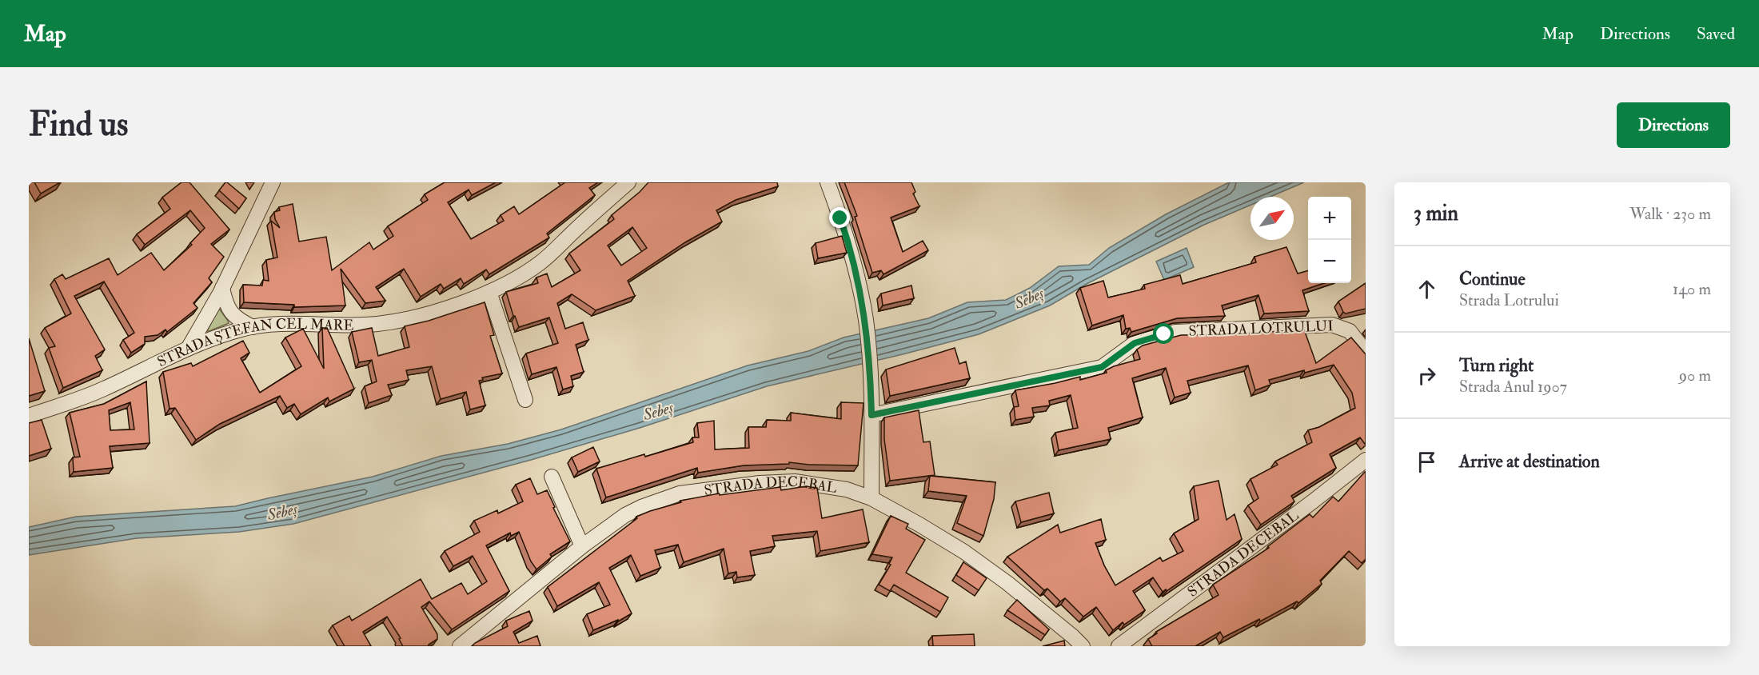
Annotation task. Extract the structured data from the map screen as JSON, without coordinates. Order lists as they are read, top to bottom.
{
  "streets": {
    "street": ["STRADA LOTRULUI", "STRADA ȘTEFAN CEL MARE", "STRADA DECEBAL"]
  },
  "water": ["Sebeș"],
  "north": "top right",
  "page": {
    "header": "Map",
    "nav": ["Map", "Directions", "Saved"],
    "buttons": "Directions",
    "title": "Find us",
    "heading": ["3 min", "Walk · 230 m"],
    "map_buttons": ["+", "−"],
    "list": [
      ["Continue", "Strada Lotrului", "140 m"],
      ["Turn right", "Strada Anul 1907", "90 m"],
      "Arrive at destination"
    ]
  }
}
